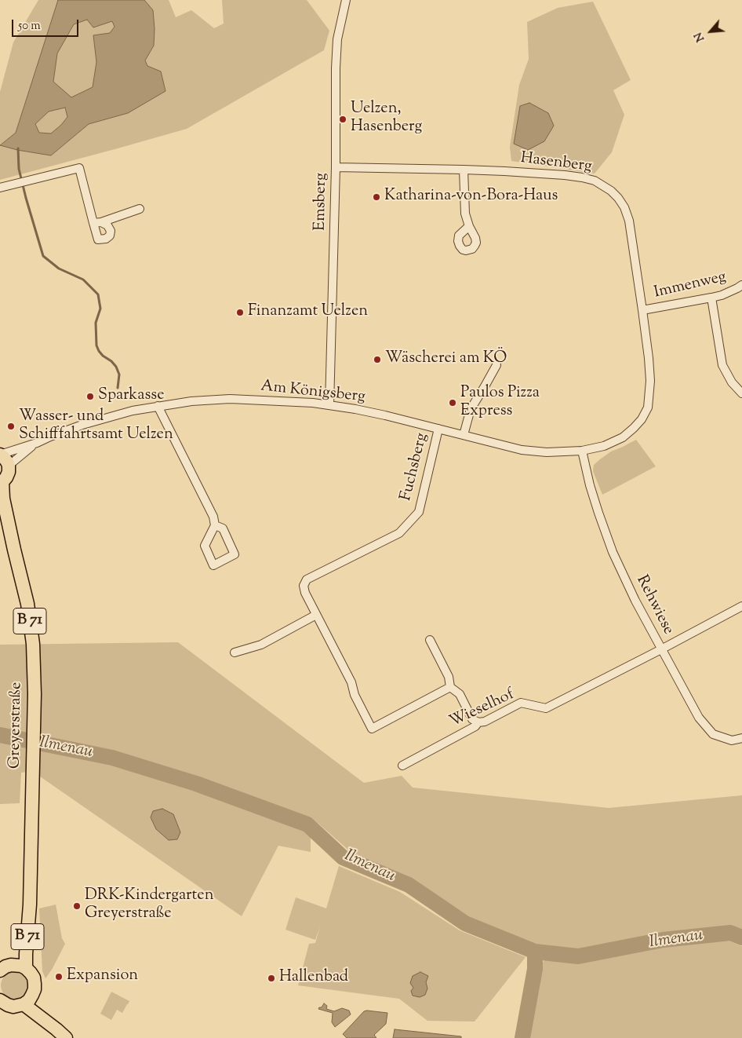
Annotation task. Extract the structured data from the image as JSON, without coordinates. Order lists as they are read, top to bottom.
{
  "streets": {
    "main road": ["B 71", "Greyerstraße"],
    "street": [
      "Hasenberg",
      "Emsberg",
      "Immenweg",
      "Am Königsberg",
      "Fuchsberg",
      "Rehwiese",
      "Wieselhof"
    ]
  },
  "crossings": [
    ["Hasenberg", "Emsberg"],
    ["Hasenberg", "Immenweg"],
    ["Hasenberg", "Am Königsberg"],
    ["Emsberg", "Am Königsberg"],
    ["Immenweg", "Am Königsberg"],
    ["Am Königsberg", "Fuchsberg"],
    ["Am Königsberg", "Rehwiese"],
    ["Rehwiese", "Wieselhof"]
  ],
  "water": ["Ilmenau"],
  "places": [
    "Uelzen, Hasenberg",
    "Katharina-von-Bora-Haus",
    "Finanzamt Uelzen",
    "Wäscherei am KÖ",
    "Sparkasse",
    "Paulos Pizza Express",
    "Wasser- und Schifffahrtsamt Uelzen",
    "DRK-Kindergarten Greyerstraße",
    "Expansion",
    "Hallenbad"
  ],
  "scale_bar": "50 m",
  "north": "bottom left"
}
